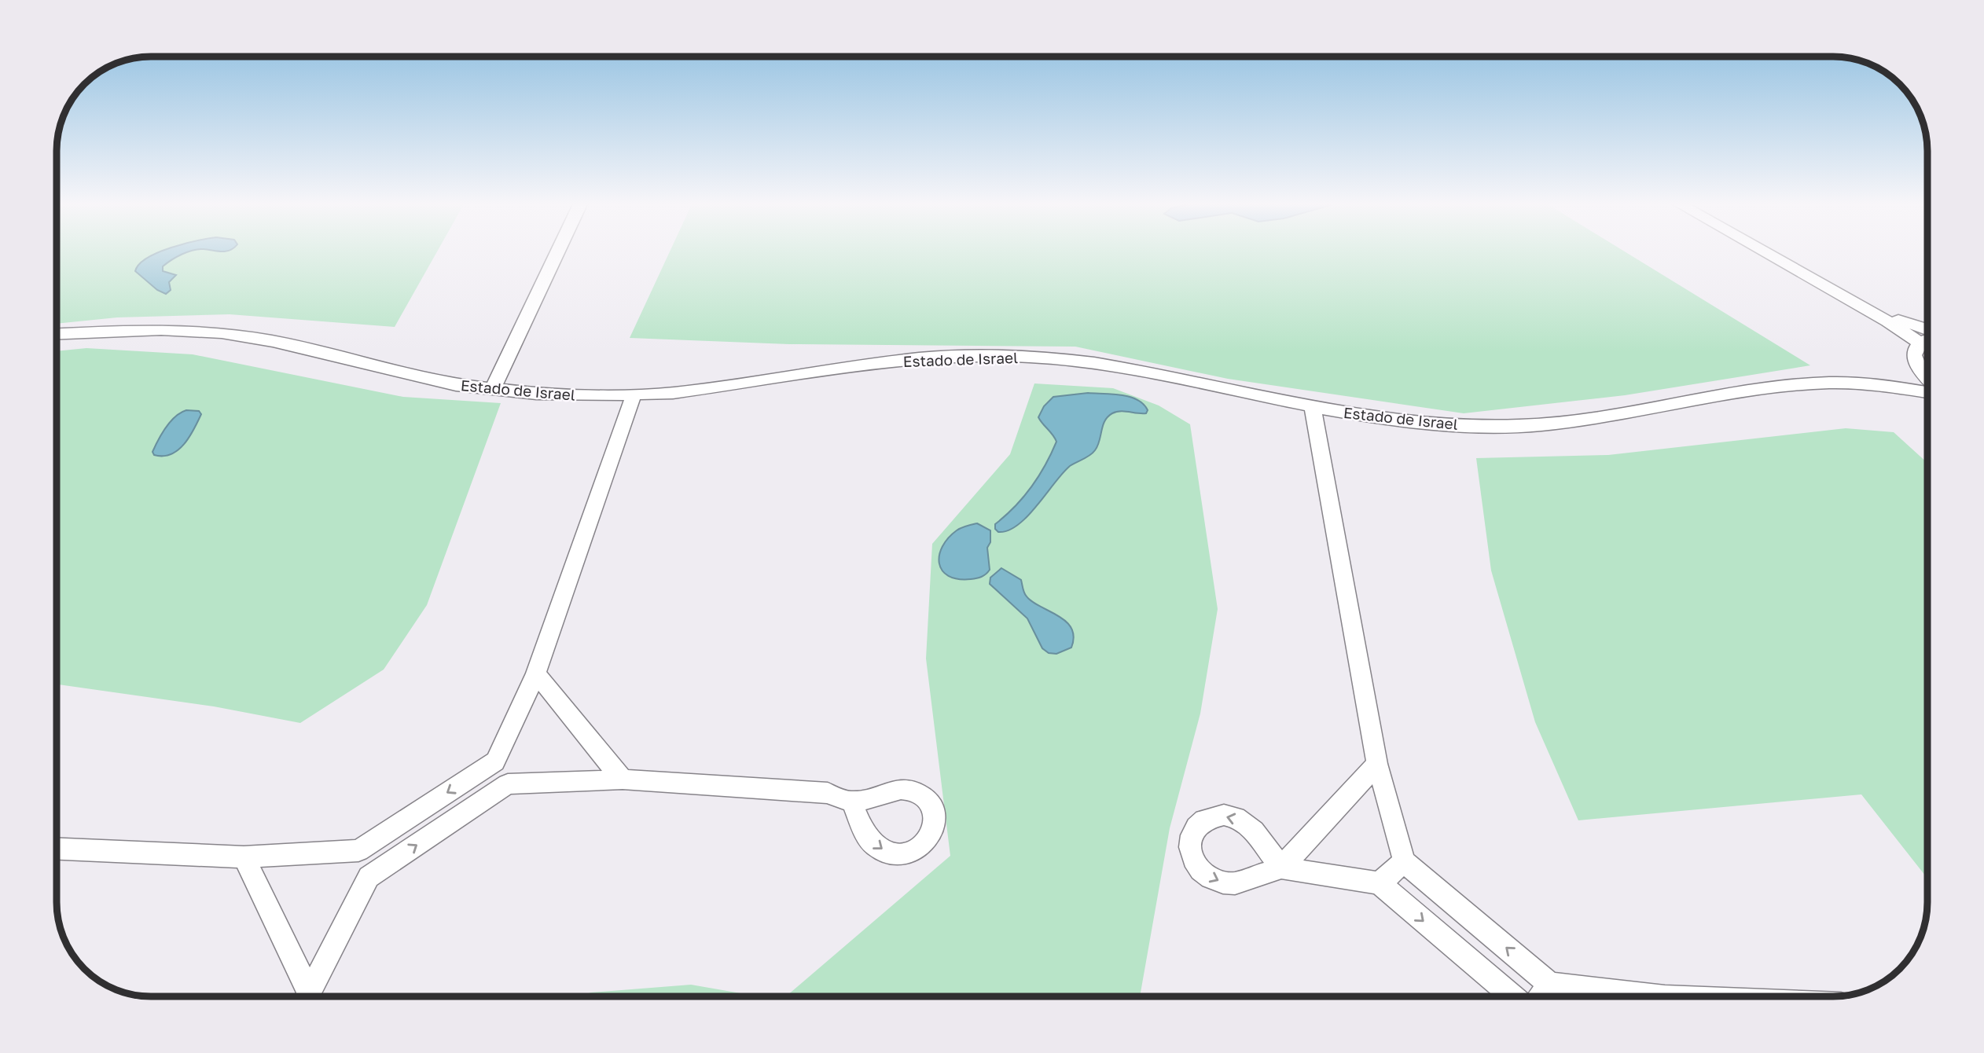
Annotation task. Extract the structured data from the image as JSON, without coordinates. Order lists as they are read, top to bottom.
{
  "streets": {
    "street": ["Estado de Israel"]
  }
}
